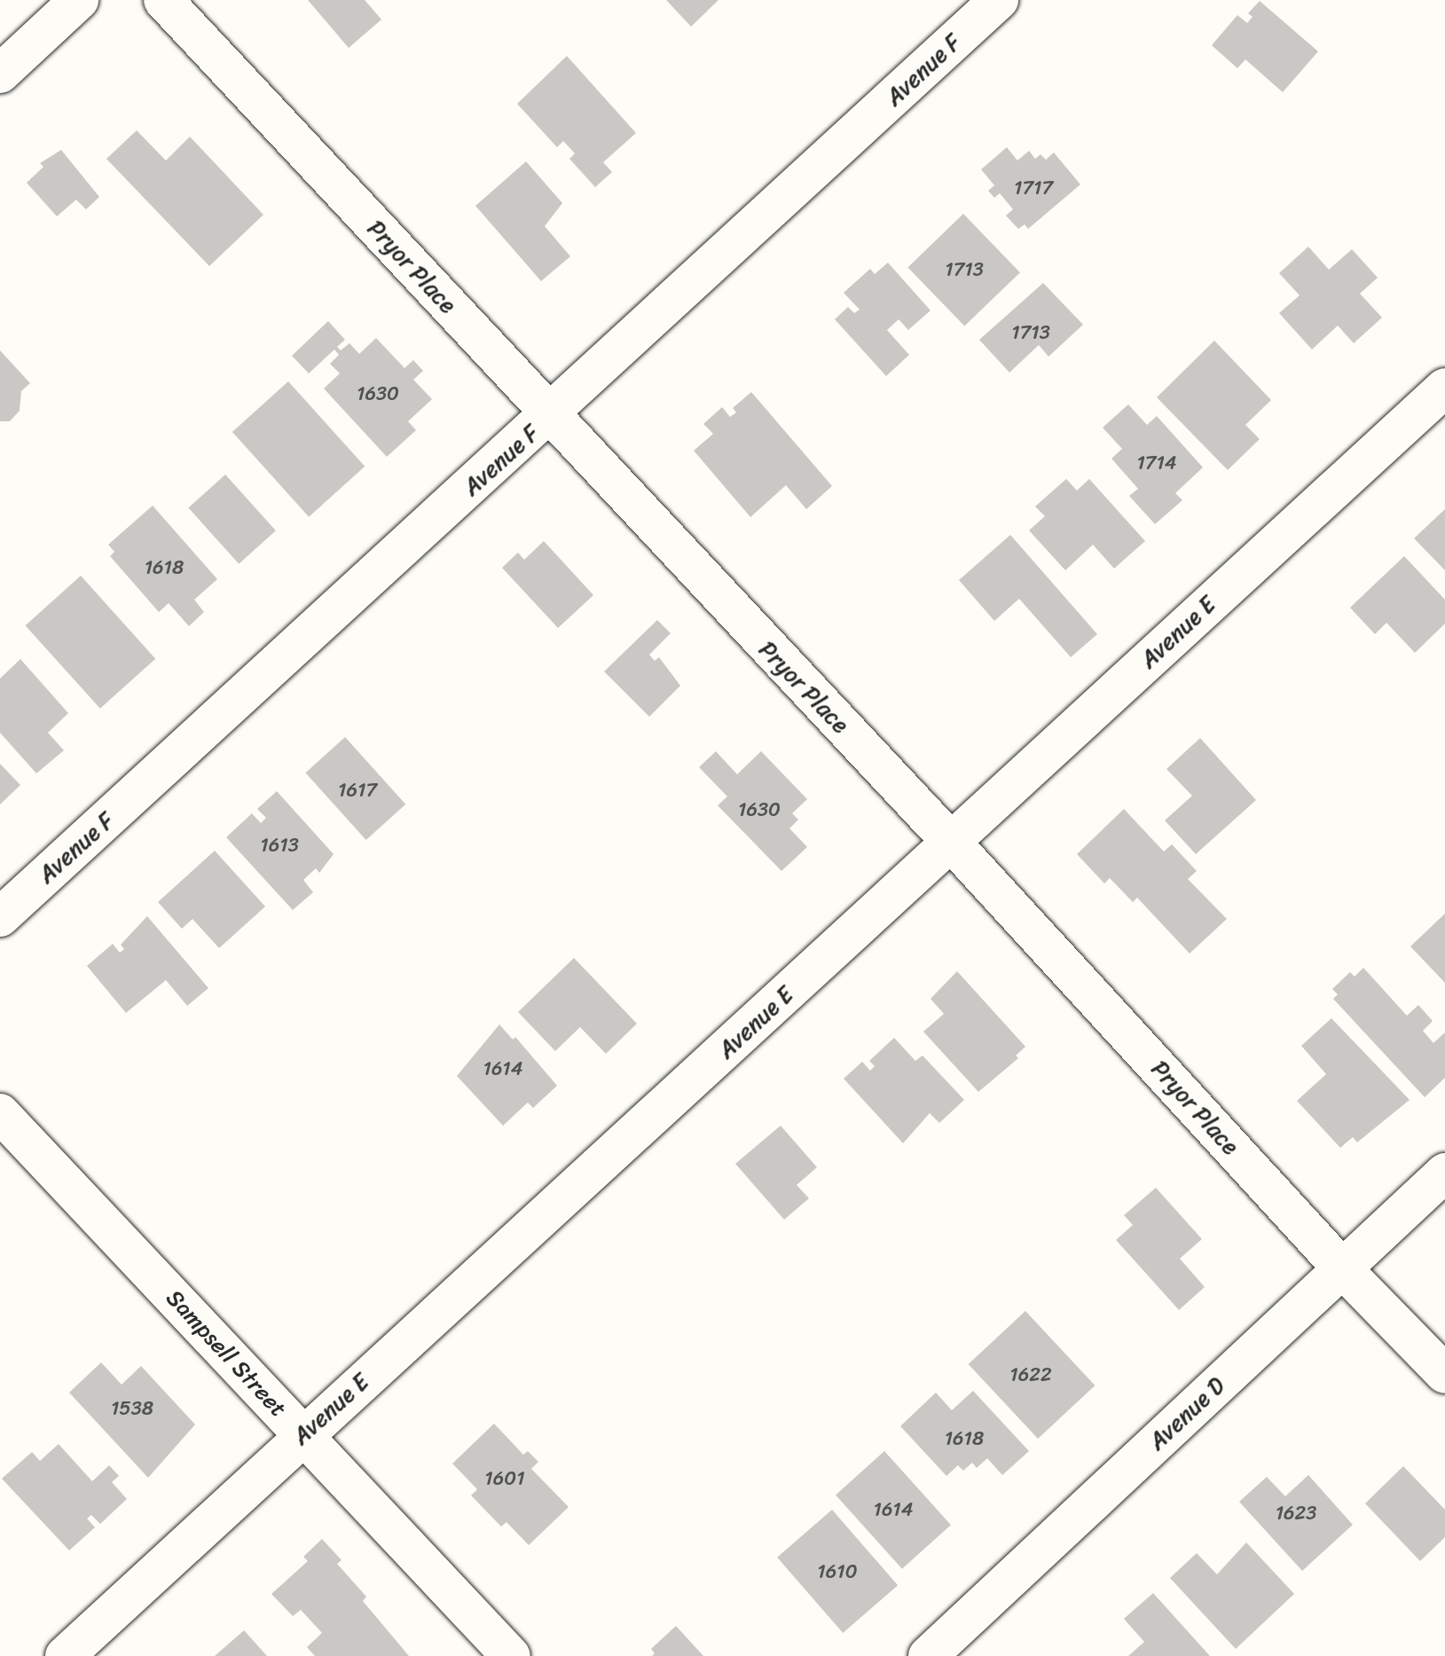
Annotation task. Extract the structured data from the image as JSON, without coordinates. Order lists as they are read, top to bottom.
{
  "streets": {
    "street": [
      "Avenue F",
      "Pryor Place",
      "Avenue E",
      "Sampsell Street",
      "Avenue D"
    ]
  },
  "crossings": [
    ["Avenue F", "Pryor Place"],
    ["Pryor Place", "Avenue E"],
    ["Pryor Place", "Avenue D"],
    ["Avenue E", "Sampsell Street"]
  ],
  "house_numbers": [
    "1717",
    "1713",
    "1713",
    "1630",
    "1714",
    "1618",
    "1617",
    "1630",
    "1613",
    "1614",
    "1622",
    "1538",
    "1618",
    "1601",
    "1614",
    "1623",
    "1610"
  ]
}
